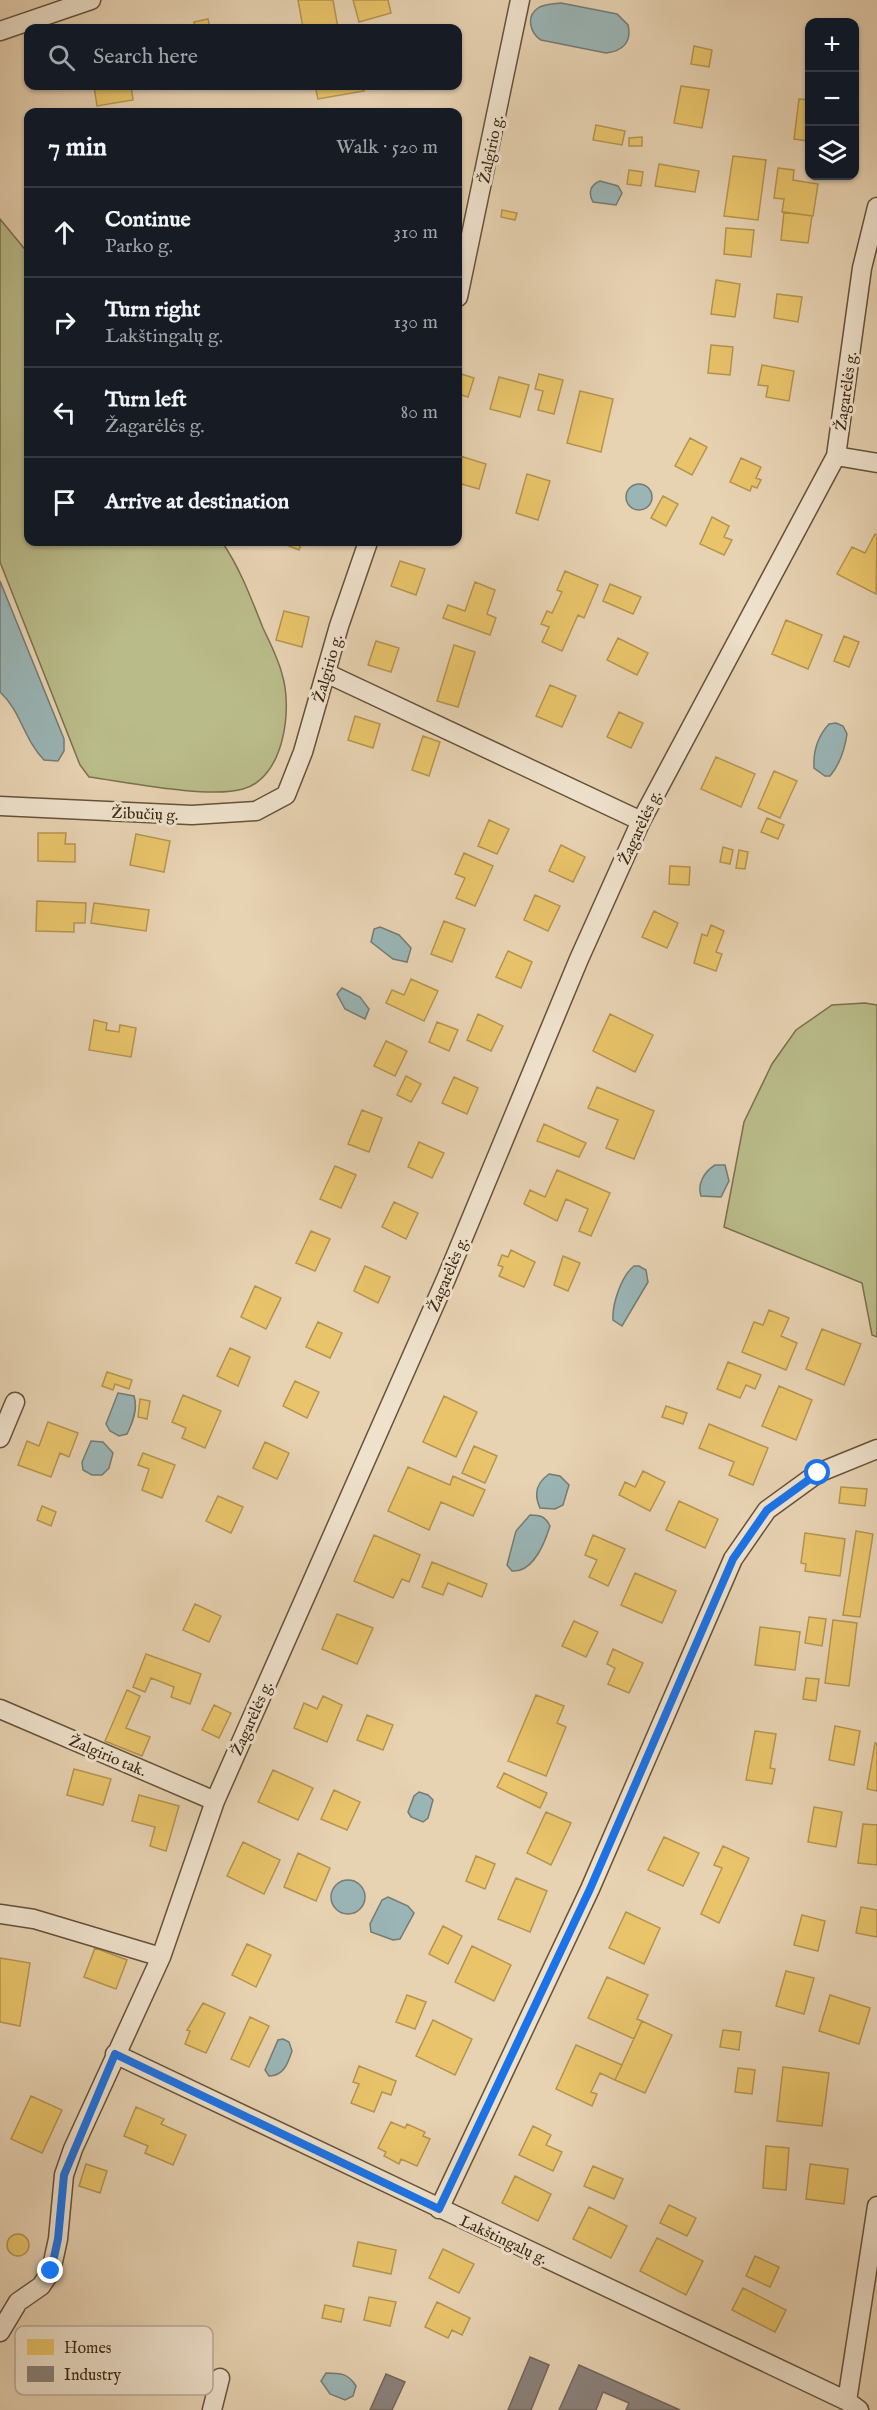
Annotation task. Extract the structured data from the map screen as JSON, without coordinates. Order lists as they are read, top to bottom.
{
  "streets": {
    "street": [
      "Žalgirio g.",
      "Žagarėlės g.",
      "Žibučių g.",
      "Žalgirio tak.",
      "Lakštingalų g."
    ]
  },
  "crossings": [
    ["Žalgirio g.", "Žibučių g."],
    ["Žagarėlės g.", "Žalgirio tak."],
    ["Žagarėlės g.", "Lakštingalų g."]
  ],
  "legend": ["Homes", "Industry"],
  "page": {
    "map_buttons": ["+", "−"],
    "search": "Search here",
    "heading": ["7 min", "Walk · 520 m"],
    "list": [
      ["Continue", "Parko g.", "310 m"],
      ["Turn right", "Lakštingalų g.", "130 m"],
      ["Turn left", "Žagarėlės g.", "80 m"],
      "Arrive at destination"
    ]
  }
}
